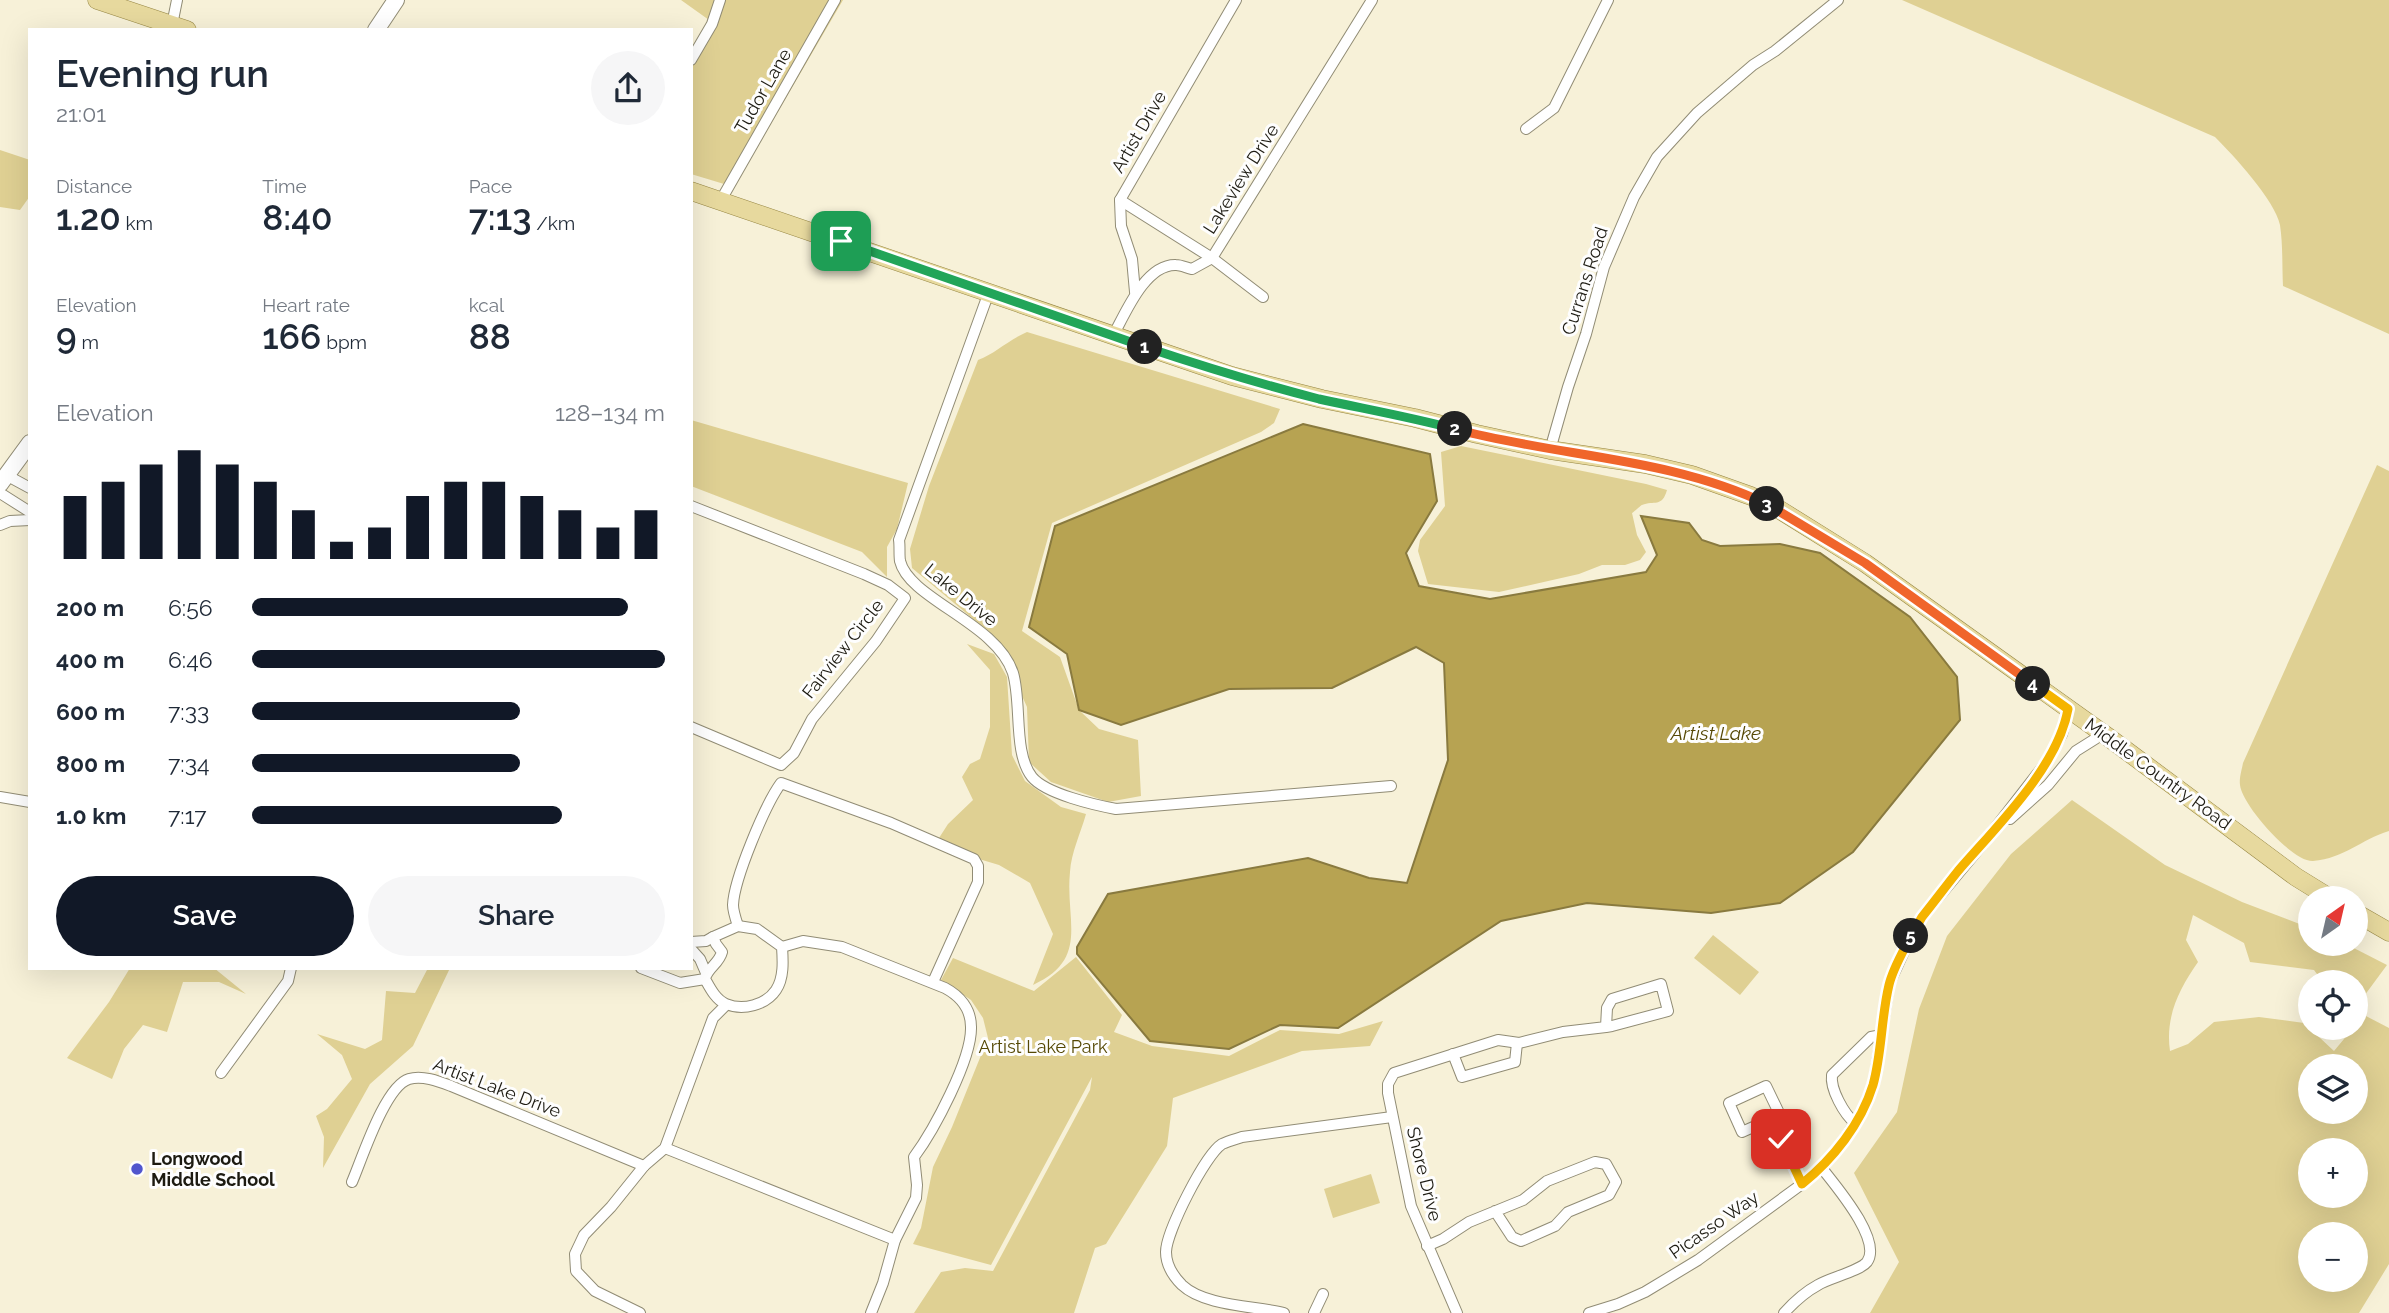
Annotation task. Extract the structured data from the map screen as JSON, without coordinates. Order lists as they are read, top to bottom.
{
  "streets": {
    "main road": ["Middle Country Road"],
    "street": [
      "Tudor Lane",
      "Artist Drive",
      "Lakeview Drive",
      "Currans Road",
      "Lake Drive",
      "Fairview Circle",
      "Artist Lake Drive",
      "Shore Drive",
      "Picasso Way"
    ]
  },
  "crossings": [
    ["Tudor Lane", "Middle Country Road"],
    ["Artist Drive", "Lakeview Drive"],
    ["Lakeview Drive", "Middle Country Road"],
    ["Currans Road", "Middle Country Road"],
    ["Lake Drive", "Middle Country Road"],
    ["Middle Country Road", "Picasso Way"]
  ],
  "water": ["Artist Lake"],
  "parks": ["Artist Lake Park"],
  "places": ["Longwood Middle School"],
  "north": "top right",
  "page": {
    "heading": ["Evening run", "21:01"],
    "stats": [
      ["Distance", "1.20 km"],
      ["Time", "8:40"],
      ["Pace", "7:13 /km"],
      ["Elevation", "9 m"],
      ["Heart rate", "166 bpm"],
      ["kcal", "88"]
    ],
    "pins": [
      "1",
      "2",
      "3",
      "4",
      "5"
    ],
    "chart": ["Elevation", "128–134 m"],
    "list": [
      {
        "name": "200 m",
        "note": "6:56"
      },
      {
        "name": "400 m",
        "note": "6:46"
      },
      {
        "name": "600 m",
        "note": "7:33"
      },
      {
        "name": "800 m",
        "note": "7:34"
      },
      {
        "name": "1.0 km",
        "note": "7:17"
      }
    ],
    "buttons": ["Save", "Share"],
    "map_buttons": ["+", "−"]
  }
}
